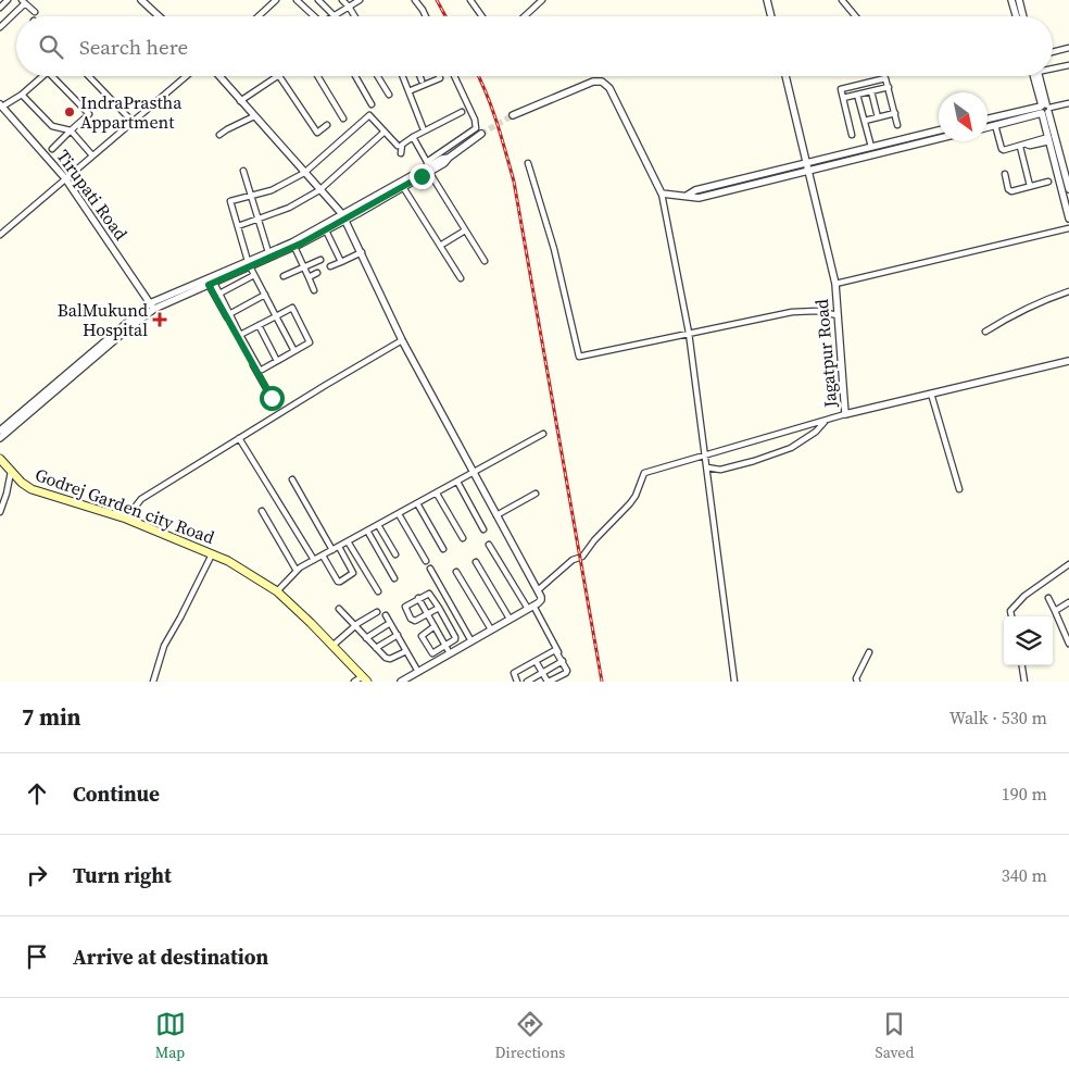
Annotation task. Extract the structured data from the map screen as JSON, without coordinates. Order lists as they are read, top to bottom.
{
  "streets": {
    "main road": ["Godrej Garden city Road"],
    "street": ["Tirupati Road", "Jagatpur Road"]
  },
  "places": {
    "other": ["IndraPrastha Appartment"],
    "health": ["BalMukund Hospital"]
  },
  "north": "bottom right",
  "page": {
    "search": "Search here",
    "heading": ["7 min", "Walk · 530 m"],
    "list": [
      ["Continue", "190 m"],
      ["Turn right", "340 m"],
      "Arrive at destination"
    ],
    "nav": ["Map", "Directions", "Saved"]
  }
}
